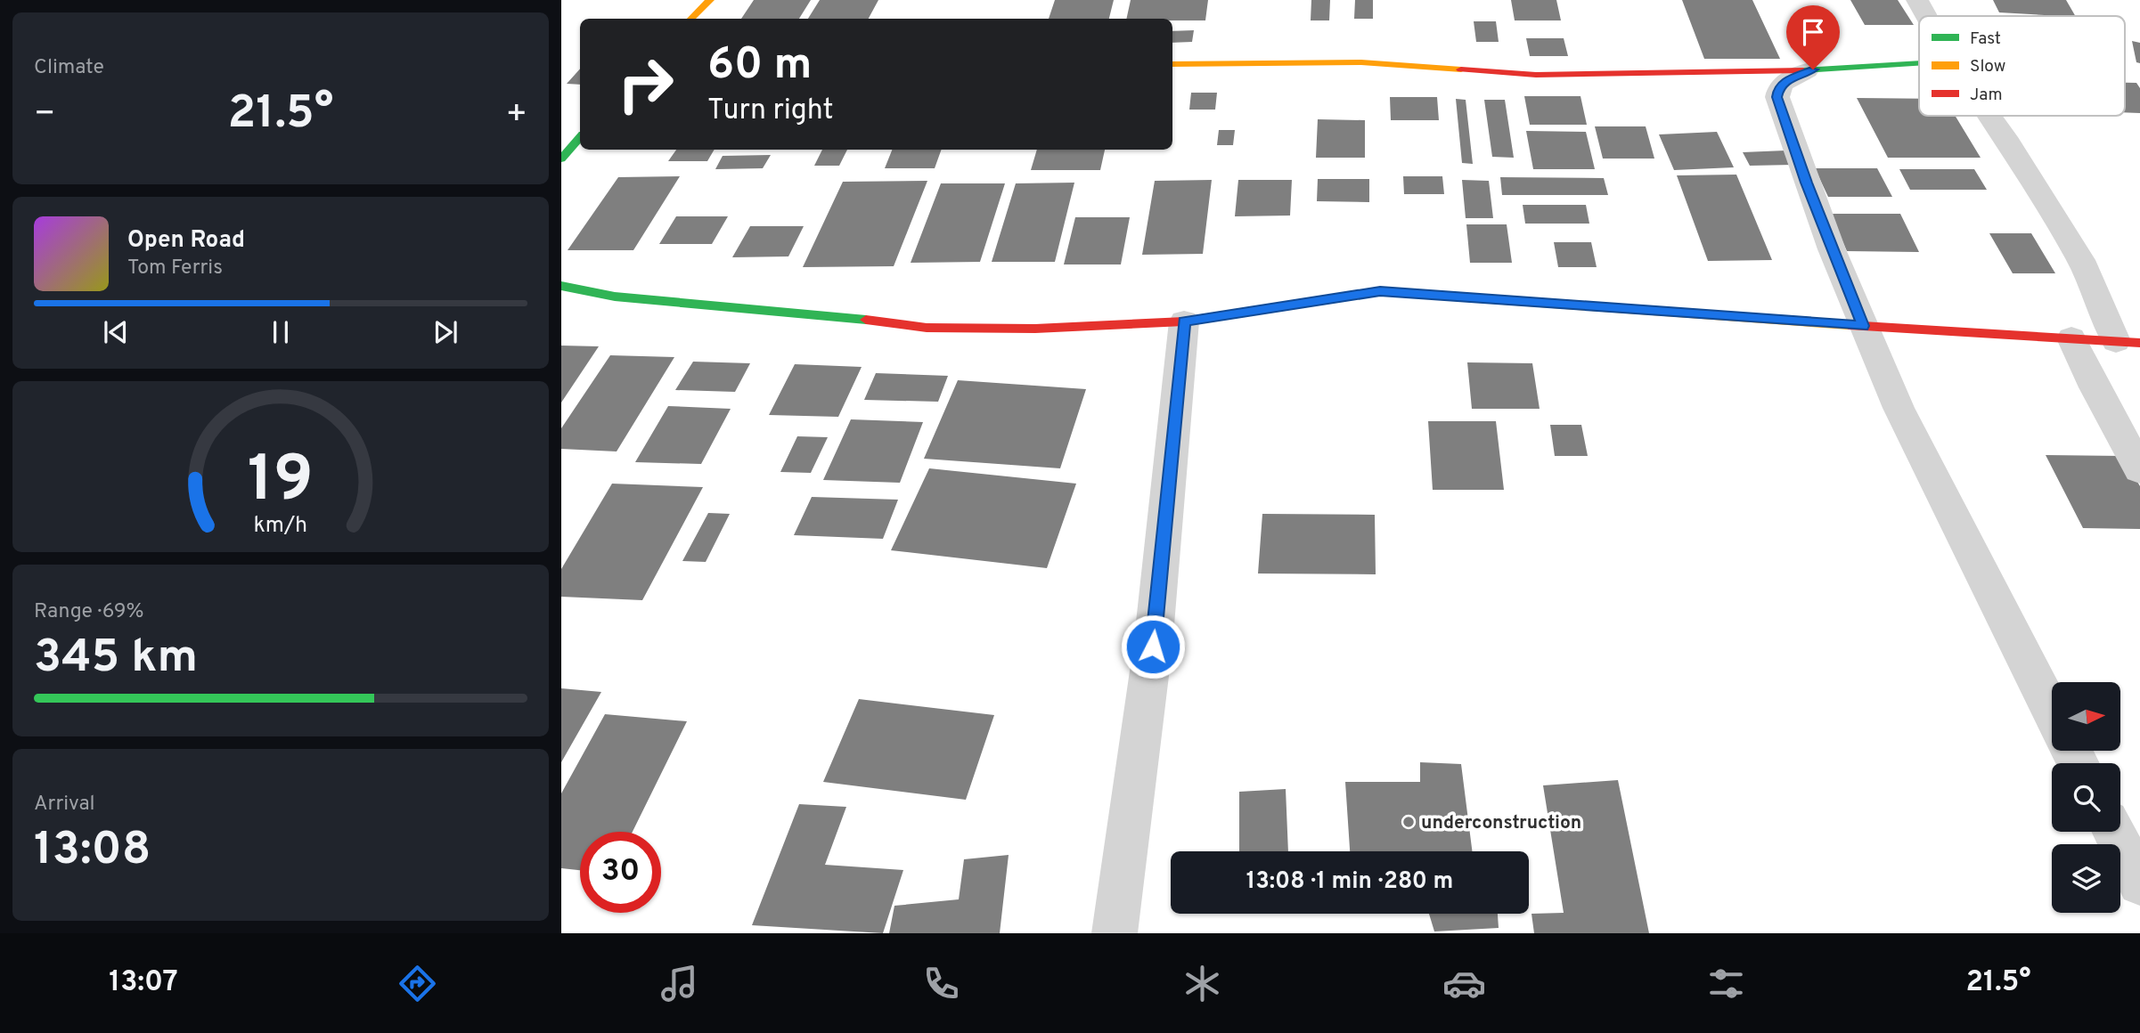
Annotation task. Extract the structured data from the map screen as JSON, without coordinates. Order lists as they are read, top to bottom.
{
  "places": ["underconstruction"],
  "legend": ["Fast", "Slow", "Jam"],
  "north": "right",
  "page": {
    "tile": [
      "Climate",
      ["Range · 69%", "345 km"],
      ["Arrival", "13:08"]
    ],
    "turn": ["60 m", "Turn right"],
    "heat": ["−", "21.5°", "+"],
    "song": ["Open Road", "Tom Ferris"],
    "limit": "30",
    "trip": "13:08 · 1 min · 280 m",
    "tabs": ["13:07", "21.5°"],
    "gauge": ["19", "km/h"]
  }
}
